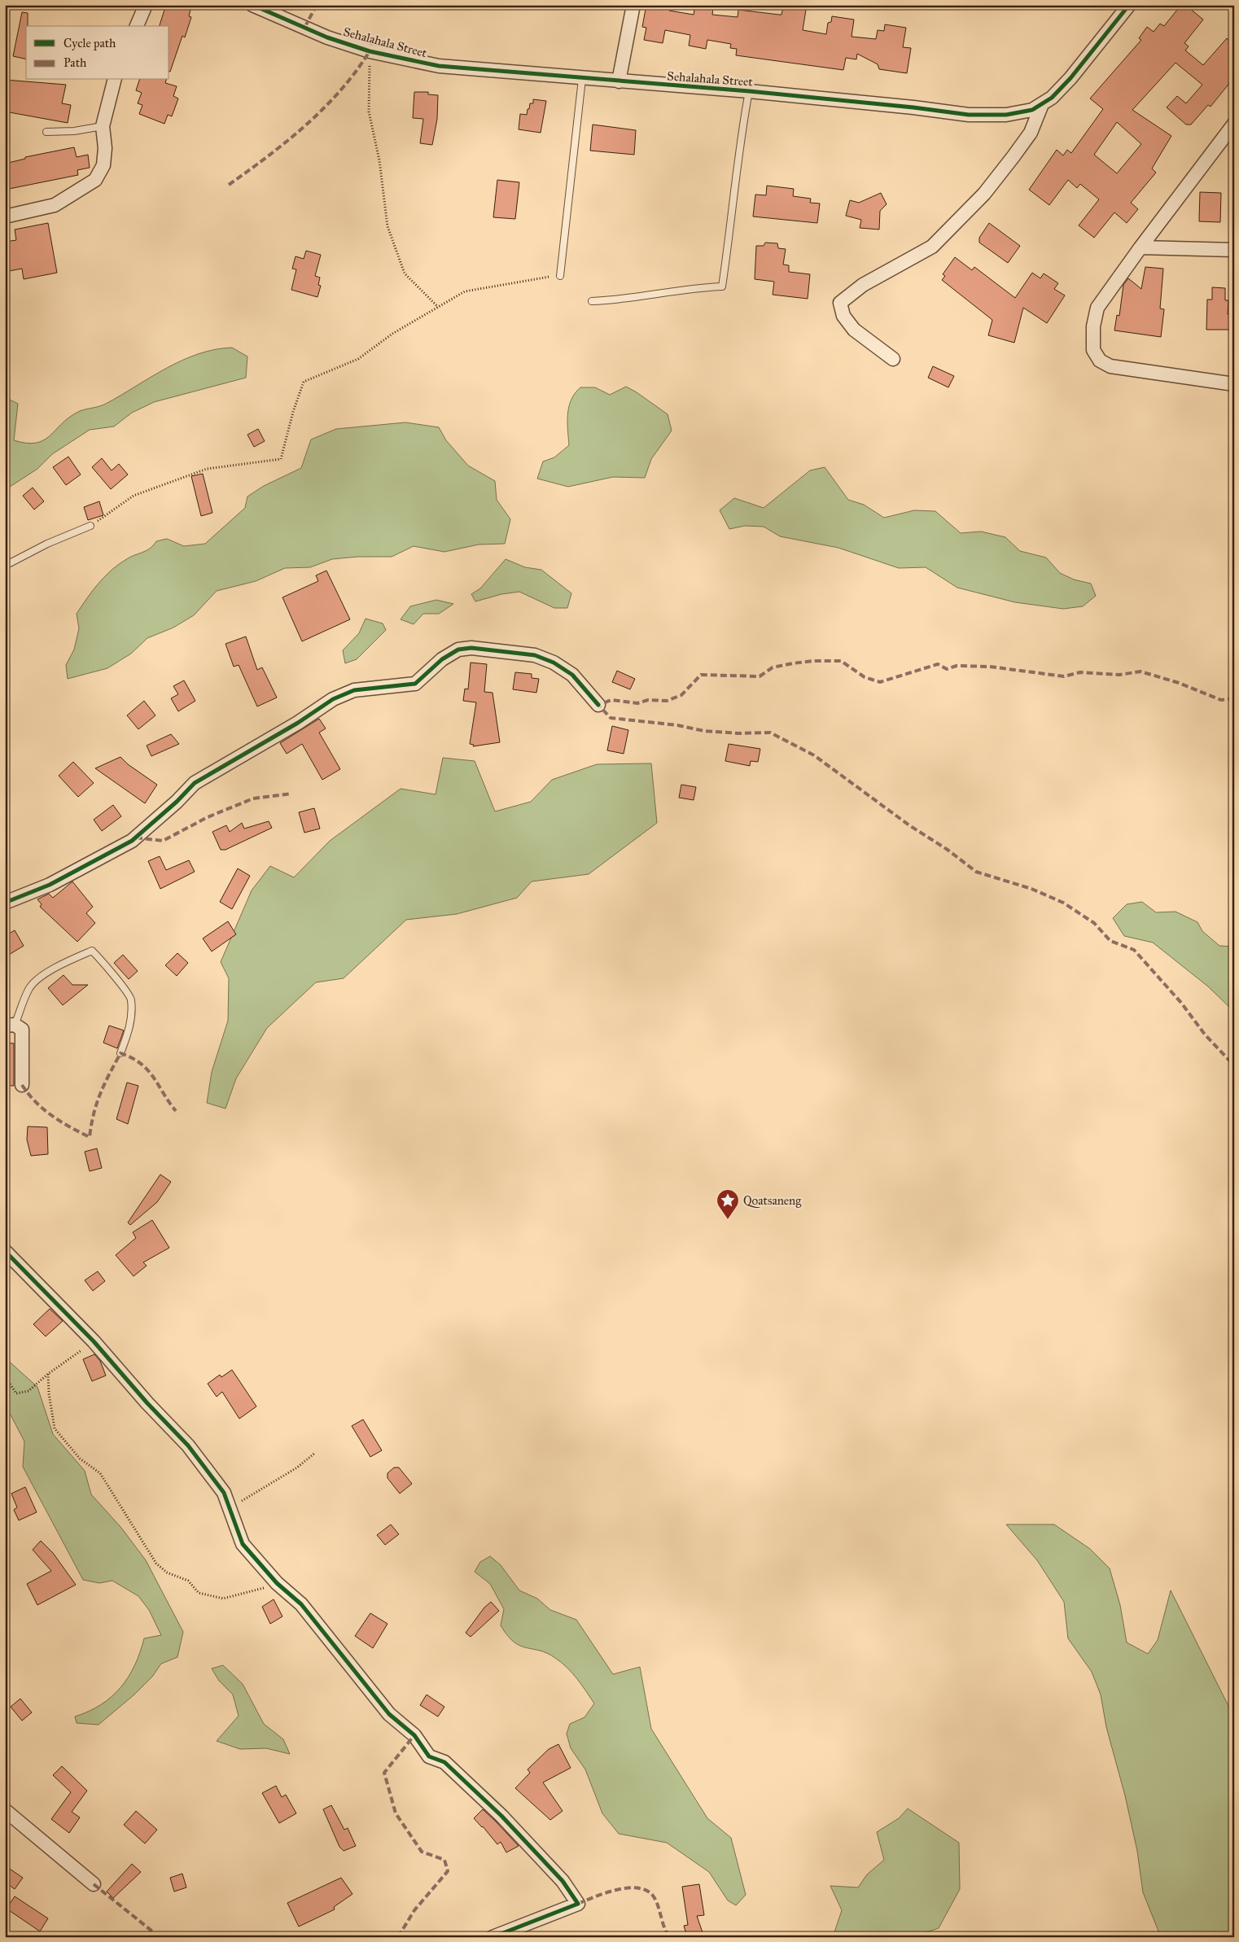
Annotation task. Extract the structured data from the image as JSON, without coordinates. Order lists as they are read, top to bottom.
{
  "streets": {
    "street": ["Sehalahala Street"]
  },
  "places": {
    "place": ["Qoatsaneng"]
  },
  "legend": ["Cycle path", "Path"]
}
